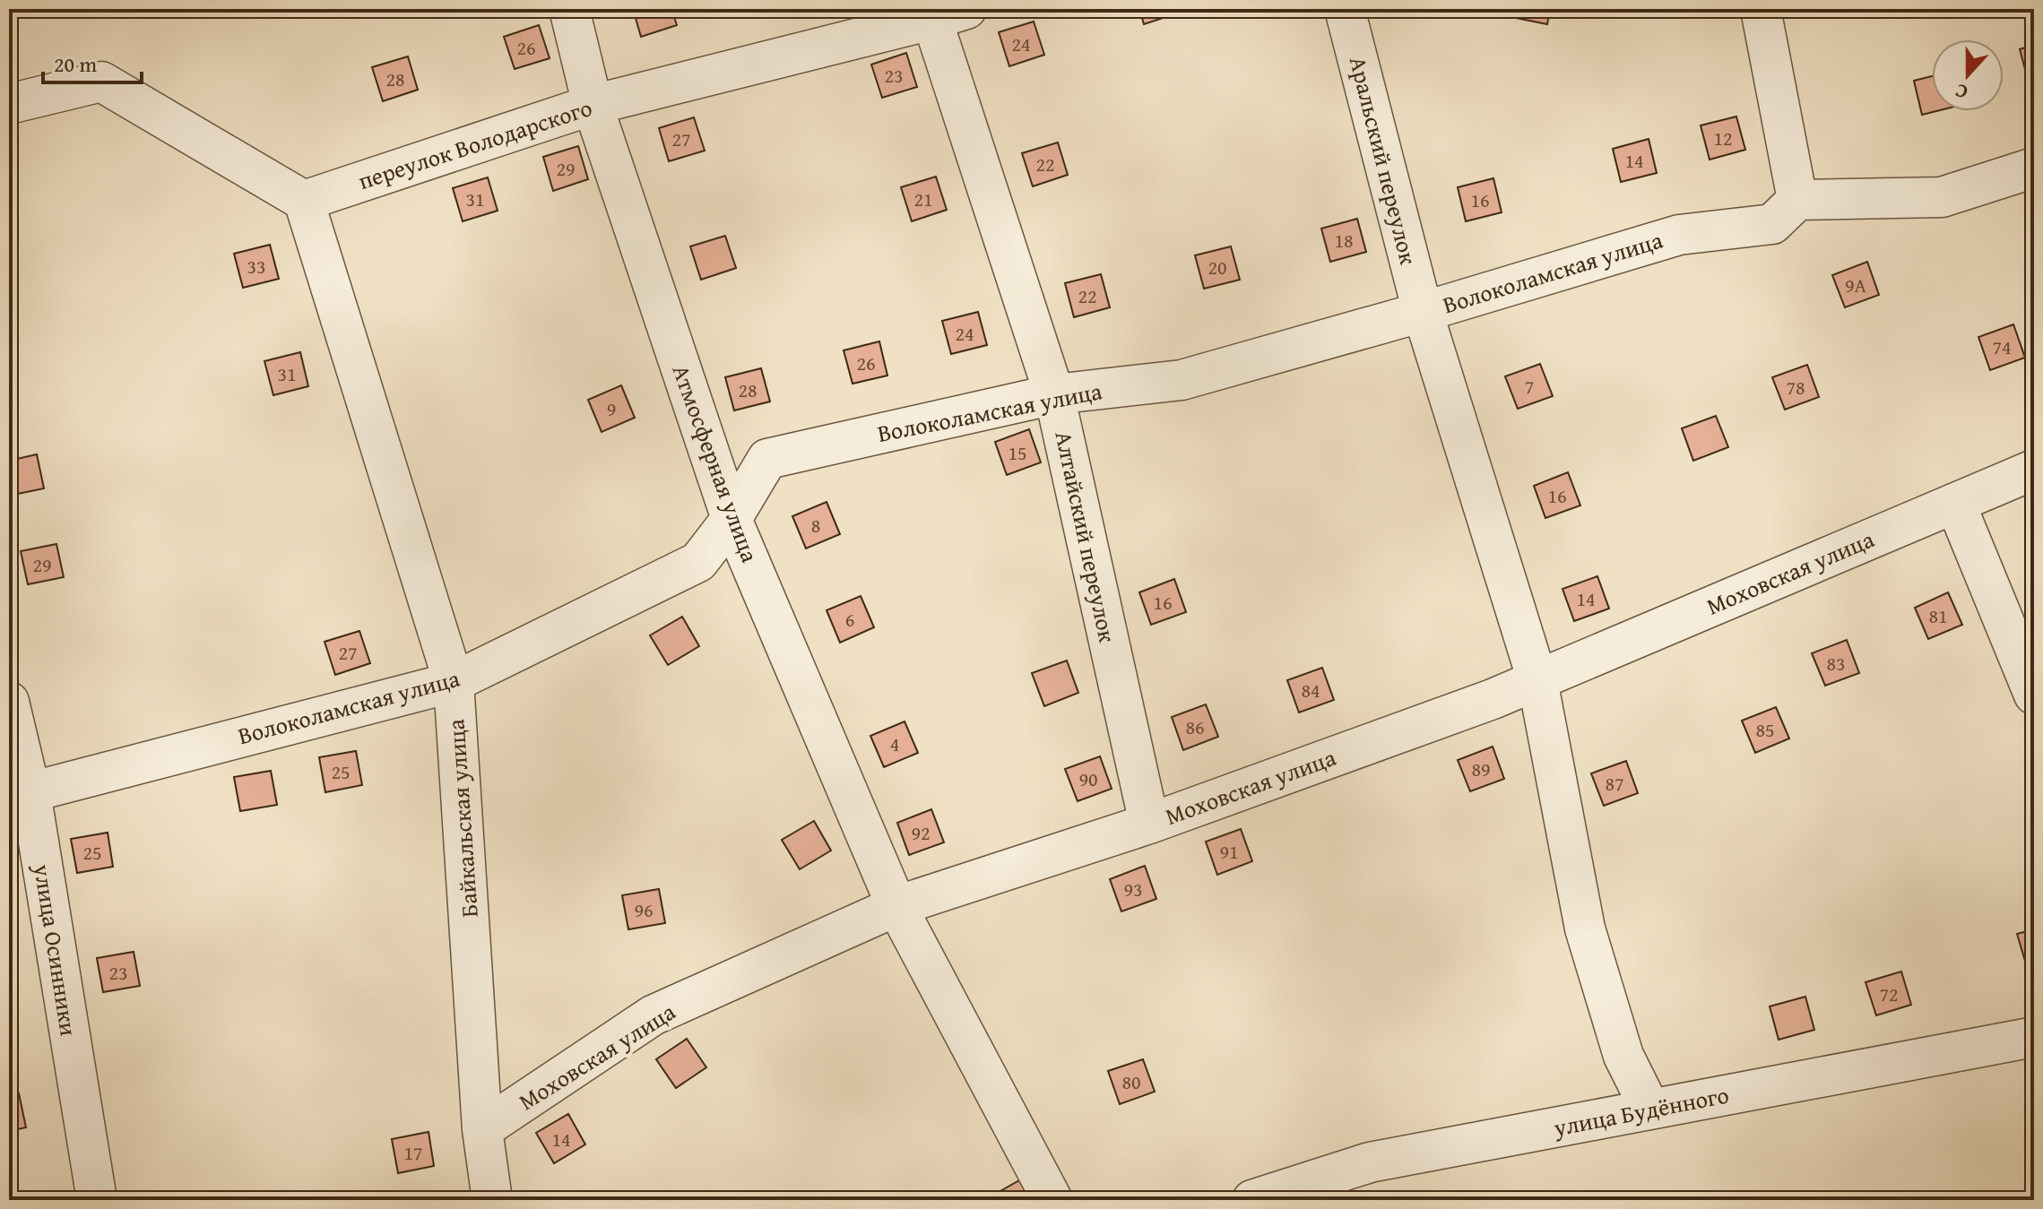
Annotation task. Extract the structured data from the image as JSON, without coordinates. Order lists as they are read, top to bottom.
{
  "streets": {
    "street": [
      "переулок Володарского",
      "Аральский переулок",
      "Волоколамская улица",
      "Атмосферная улица",
      "Алтайский переулок",
      "Моховская улица",
      "Байкальская улица",
      "улица Осинники",
      "улица Будённого"
    ]
  },
  "crossings": [
    ["переулок Володарского", "Атмосферная улица"],
    ["переулок Володарского", "Алтайский переулок"],
    ["переулок Володарского", "Байкальская улица"],
    ["Аральский переулок", "Волоколамская улица"],
    ["Аральский переулок", "Моховская улица"],
    ["Аральский переулок", "улица Будённого"],
    ["Волоколамская улица", "Атмосферная улица"],
    ["Волоколамская улица", "Алтайский переулок"],
    ["Волоколамская улица", "Байкальская улица"],
    ["Волоколамская улица", "улица Осинники"],
    ["Атмосферная улица", "Моховская улица"],
    ["Алтайский переулок", "Моховская улица"],
    ["Моховская улица", "Байкальская улица"]
  ],
  "house_numbers": [
    "24",
    "26",
    "23",
    "28",
    "12",
    "27",
    "14",
    "22",
    "29",
    "31",
    "21",
    "16",
    "18",
    "33",
    "20",
    "9А",
    "22",
    "24",
    "74",
    "26",
    "31",
    "7",
    "78",
    "28",
    "9",
    "15",
    "16",
    "8",
    "29",
    "14",
    "16",
    "81",
    "6",
    "27",
    "83",
    "84",
    "86",
    "85",
    "4",
    "89",
    "25",
    "90",
    "87",
    "92",
    "91",
    "25",
    "93",
    "96",
    "23",
    "72",
    "80",
    "14",
    "17"
  ],
  "scale_bar": "20 m",
  "north": "bottom"
}
